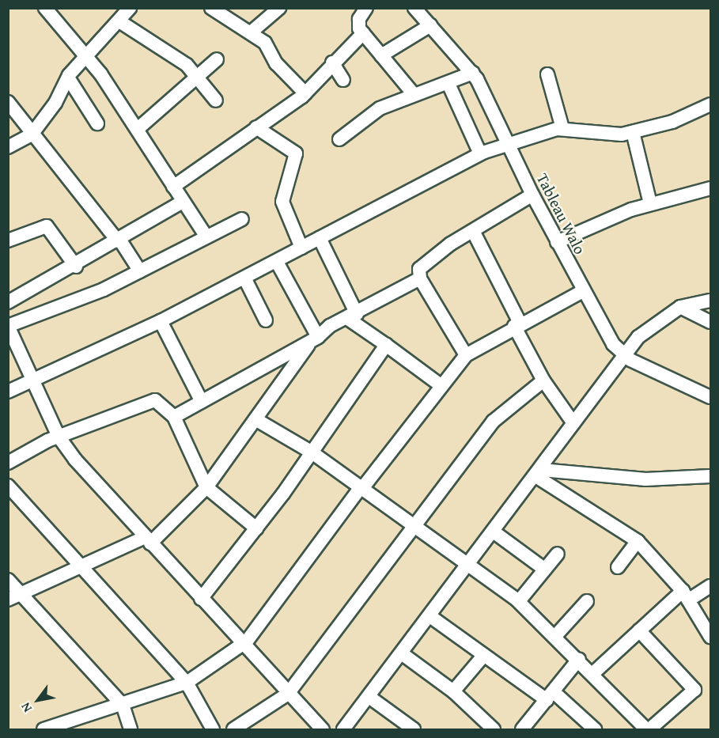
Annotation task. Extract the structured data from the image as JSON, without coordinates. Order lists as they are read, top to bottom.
{
  "streets": {
    "street": ["Tableau Walo"]
  },
  "north": "bottom left"
}
